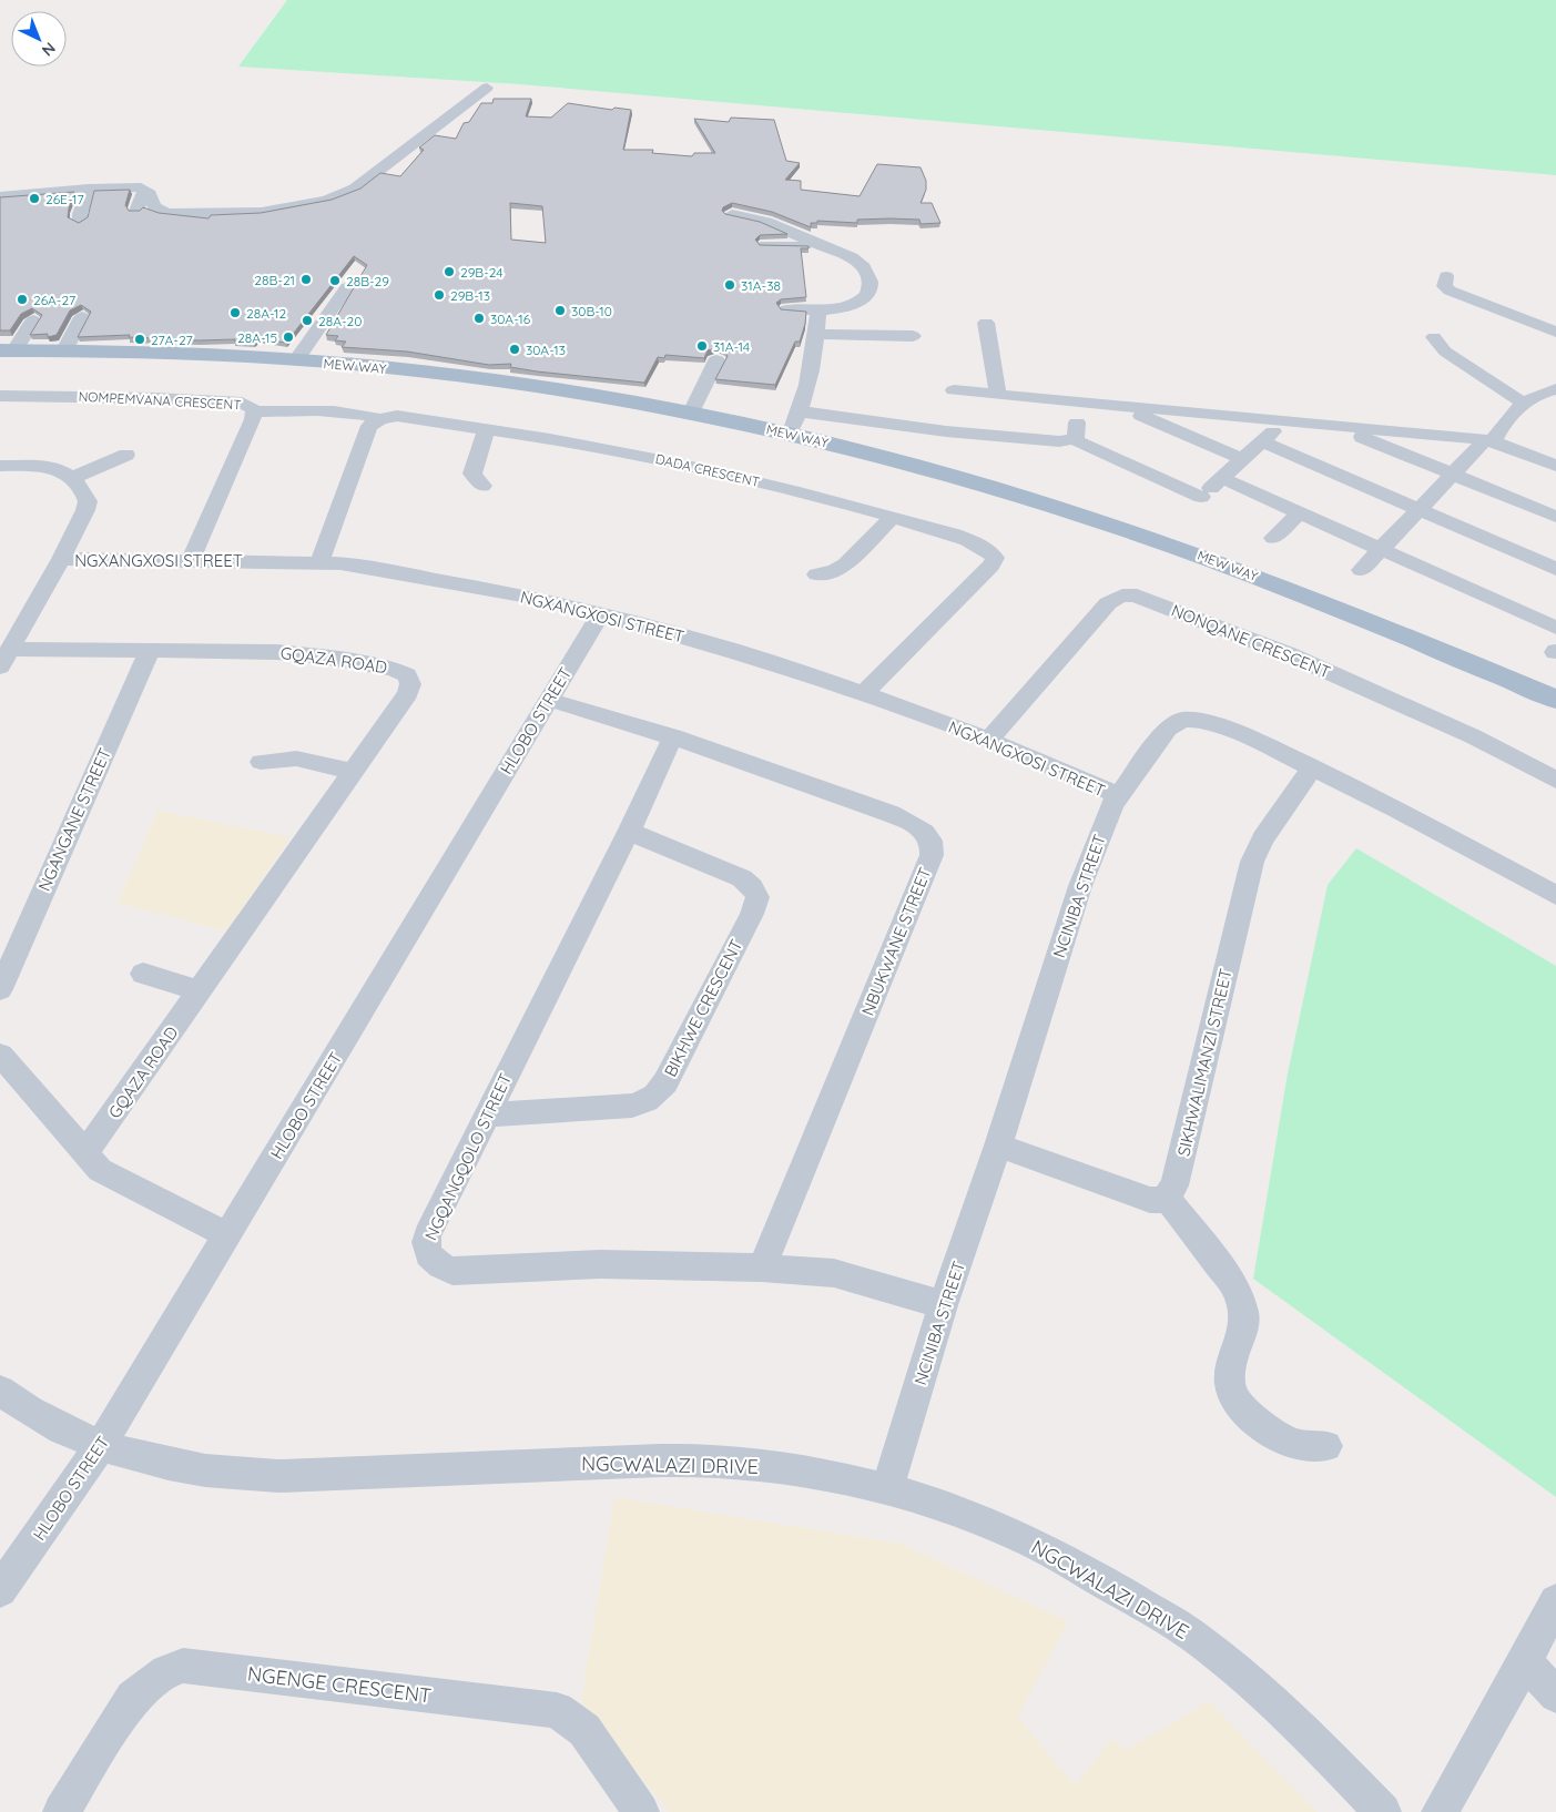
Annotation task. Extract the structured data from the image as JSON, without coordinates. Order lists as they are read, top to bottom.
{
  "streets": {
    "main road": ["MEW WAY"],
    "street": [
      "NOMPEMVANA CRESCENT",
      "DADA CRESCENT",
      "NGXANGXOSI STREET",
      "NONQANE CRESCENT",
      "GQAZA ROAD",
      "HLOBO STREET",
      "NGANGANE STREET",
      "NCINIBA STREET",
      "NBUKWANE STREET",
      "BIKHWE CRESCENT",
      "SIKHWALIMANZI STREET",
      "NGQANGQOLO STREET",
      "NGCWALAZI DRIVE",
      "NGENGE CRESCENT"
    ]
  },
  "crossings": [
    ["NOMPEMVANA CRESCENT", "DADA CRESCENT"],
    ["NOMPEMVANA CRESCENT", "NGXANGXOSI STREET"],
    ["DADA CRESCENT", "NGXANGXOSI STREET"],
    ["NGXANGXOSI STREET", "NONQANE CRESCENT"],
    ["NGXANGXOSI STREET", "HLOBO STREET"],
    ["NGXANGXOSI STREET", "NCINIBA STREET"],
    ["GQAZA ROAD", "NGANGANE STREET"],
    ["HLOBO STREET", "NBUKWANE STREET"],
    ["HLOBO STREET", "NGCWALAZI DRIVE"],
    ["NCINIBA STREET", "SIKHWALIMANZI STREET"],
    ["NCINIBA STREET", "NGQANGQOLO STREET"],
    ["NCINIBA STREET", "NGCWALAZI DRIVE"],
    ["NBUKWANE STREET", "NGQANGQOLO STREET"],
    ["BIKHWE CRESCENT", "NGQANGQOLO STREET"]
  ],
  "places": [
    "26E-17",
    "29B-24",
    "28B-21",
    "28B-29",
    "31A-38",
    "29B-13",
    "26A-27",
    "30B-10",
    "28A-12",
    "30A-16",
    "28A-20",
    "28A-15",
    "27A-27",
    "31A-14",
    "30A-13"
  ],
  "north": "bottom right"
}
